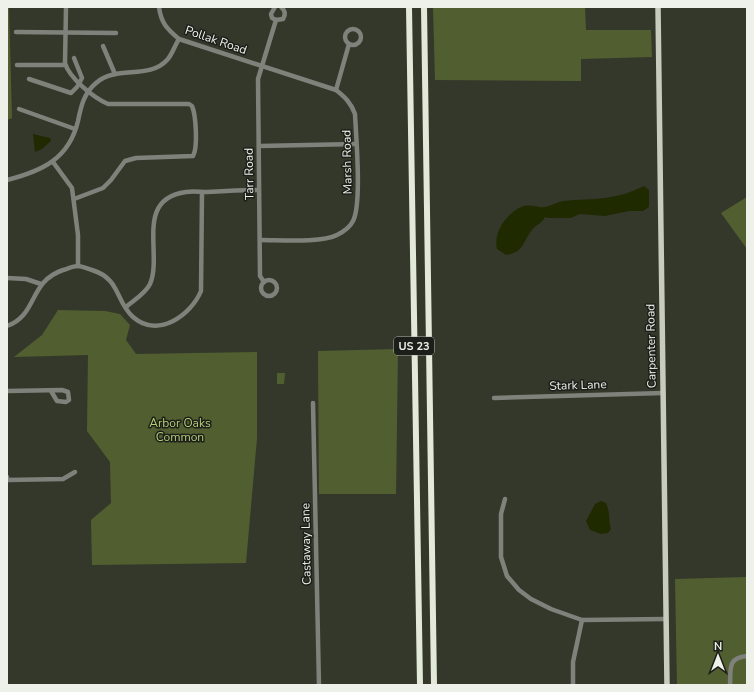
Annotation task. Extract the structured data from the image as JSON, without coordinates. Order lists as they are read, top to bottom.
{
  "streets": {
    "highway": ["US 23"],
    "main road": ["Carpenter Road"],
    "street": [
      "Pollak Road",
      "Marsh Road",
      "Tarr Road",
      "Stark Lane",
      "Castaway Lane"
    ]
  },
  "crossings": [
    ["Pollak Road", "Marsh Road"],
    ["Pollak Road", "Tarr Road"],
    ["Marsh Road", "Tarr Road"],
    ["Carpenter Road", "Stark Lane"]
  ],
  "parks": ["Arbor Oaks Common"],
  "north": "top"
}
